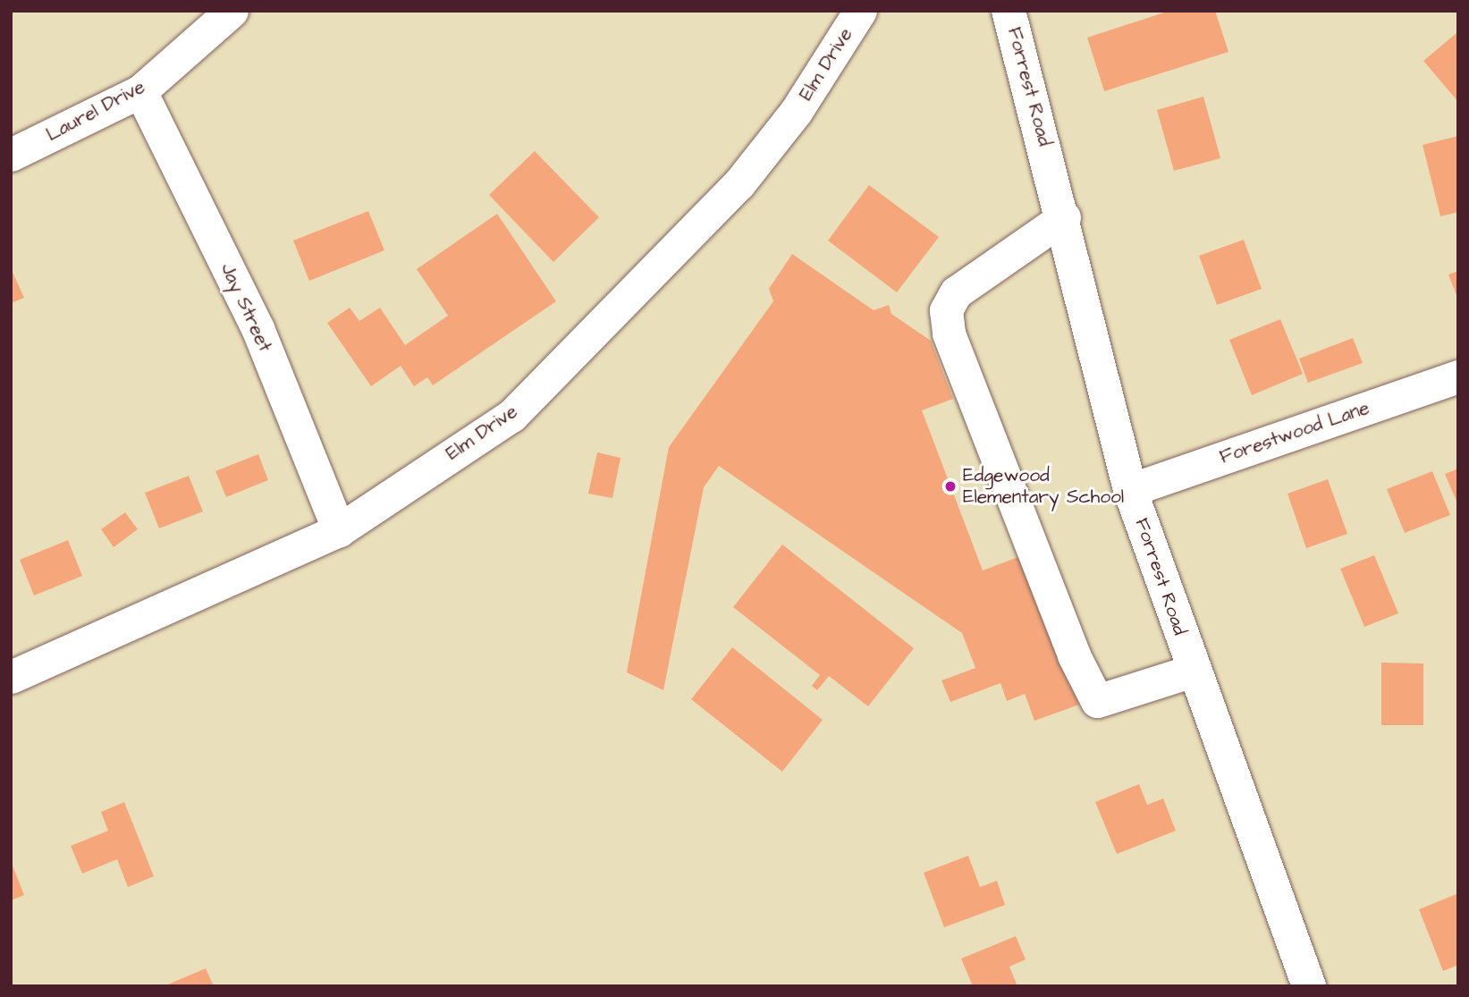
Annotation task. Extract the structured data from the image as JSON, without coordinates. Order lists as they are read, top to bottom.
{
  "streets": {
    "main road": ["Forrest Road"],
    "street": [
      "Elm Drive",
      "Laurel Drive",
      "Jay Street",
      "Forestwood Lane"
    ]
  },
  "crossings": [
    ["Elm Drive", "Jay Street"],
    ["Forrest Road", "Forestwood Lane"],
    ["Laurel Drive", "Jay Street"]
  ],
  "places": ["Edgewood Elementary School"]
}
